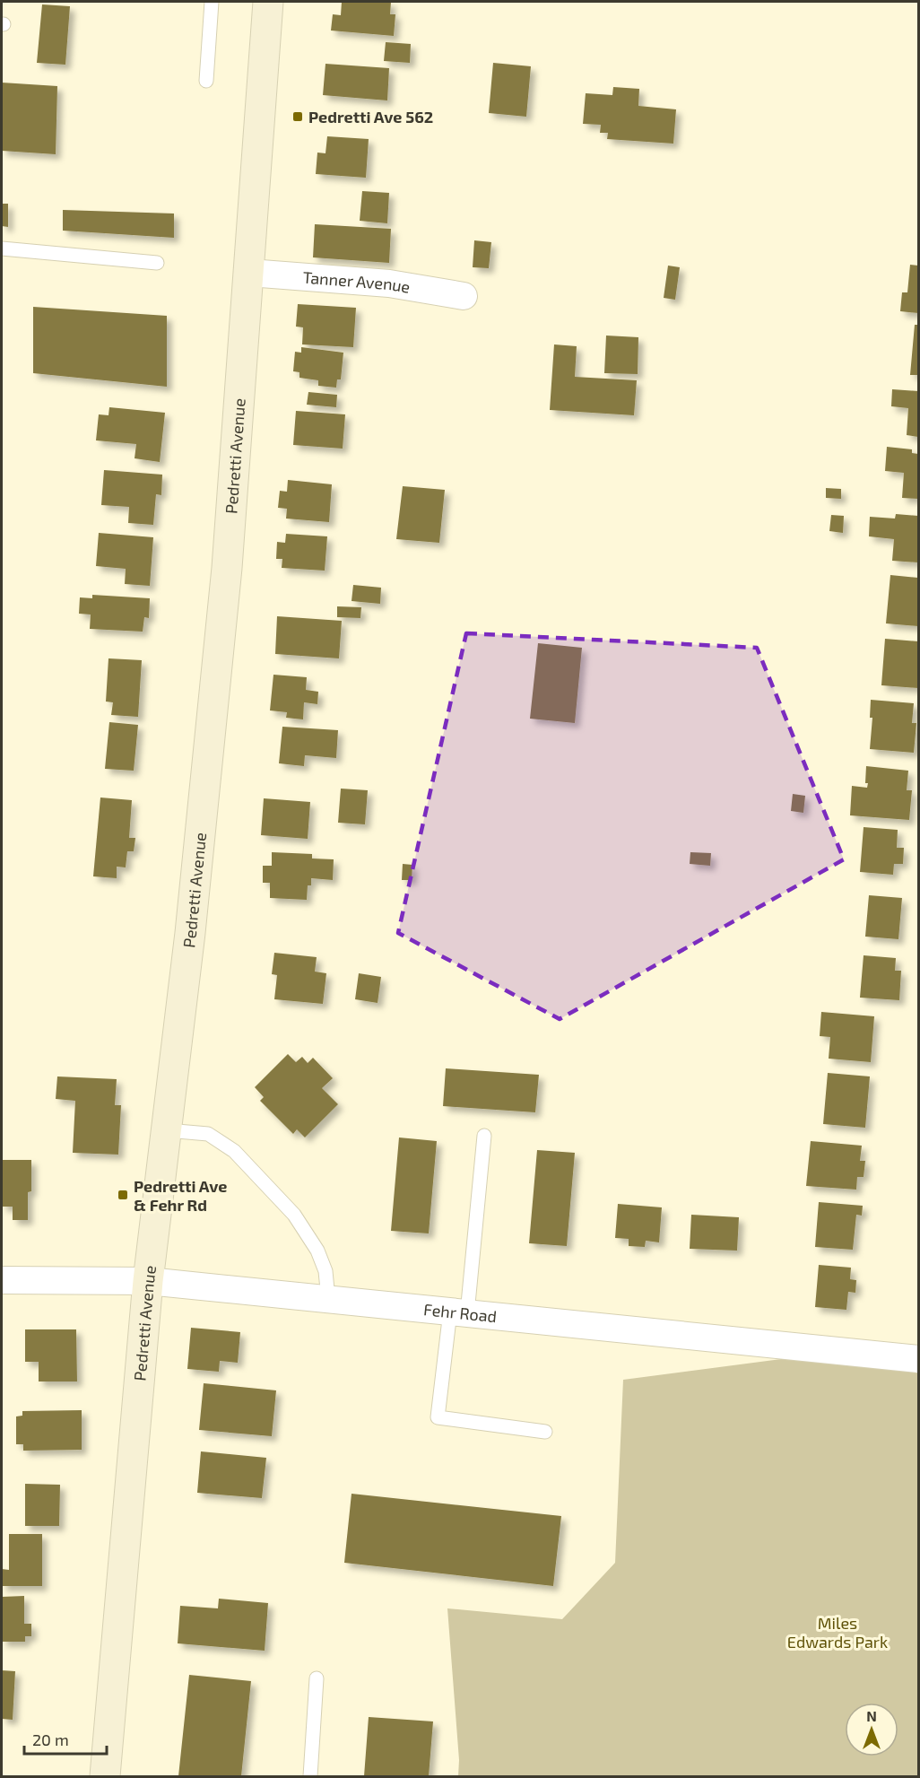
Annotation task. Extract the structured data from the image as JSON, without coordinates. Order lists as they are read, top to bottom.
{
  "streets": {
    "street": ["Tanner Avenue", "Pedretti Avenue", "Fehr Road"]
  },
  "crossings": [
    ["Tanner Avenue", "Pedretti Avenue"],
    ["Pedretti Avenue", "Fehr Road"]
  ],
  "parks": ["Miles Edwards Park"],
  "places": {
    "transit": ["Pedretti Ave 562", "Pedretti Ave & Fehr Rd"]
  },
  "scale_bar": "20 m",
  "north": "top"
}
